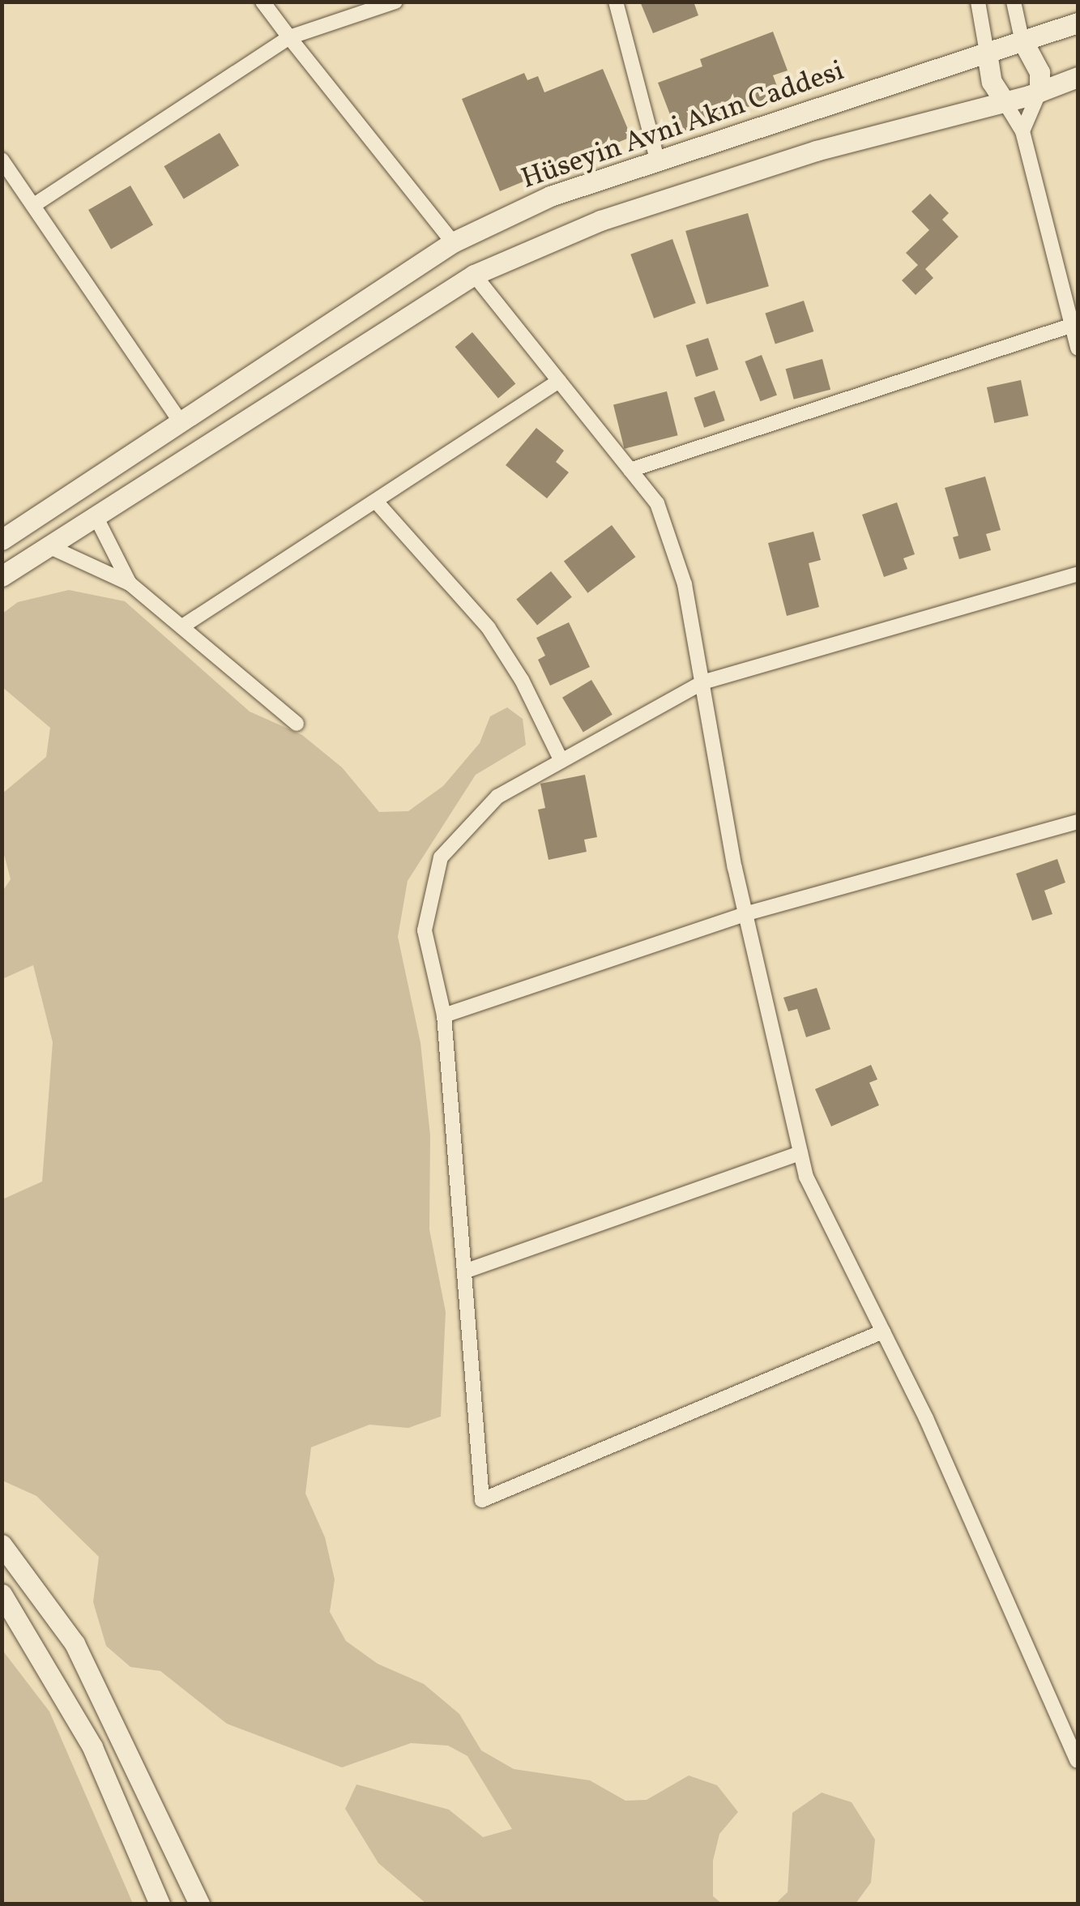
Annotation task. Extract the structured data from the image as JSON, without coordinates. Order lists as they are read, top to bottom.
{
  "streets": {
    "main road": ["Hüseyin Avni Akın Caddesi"]
  }
}
